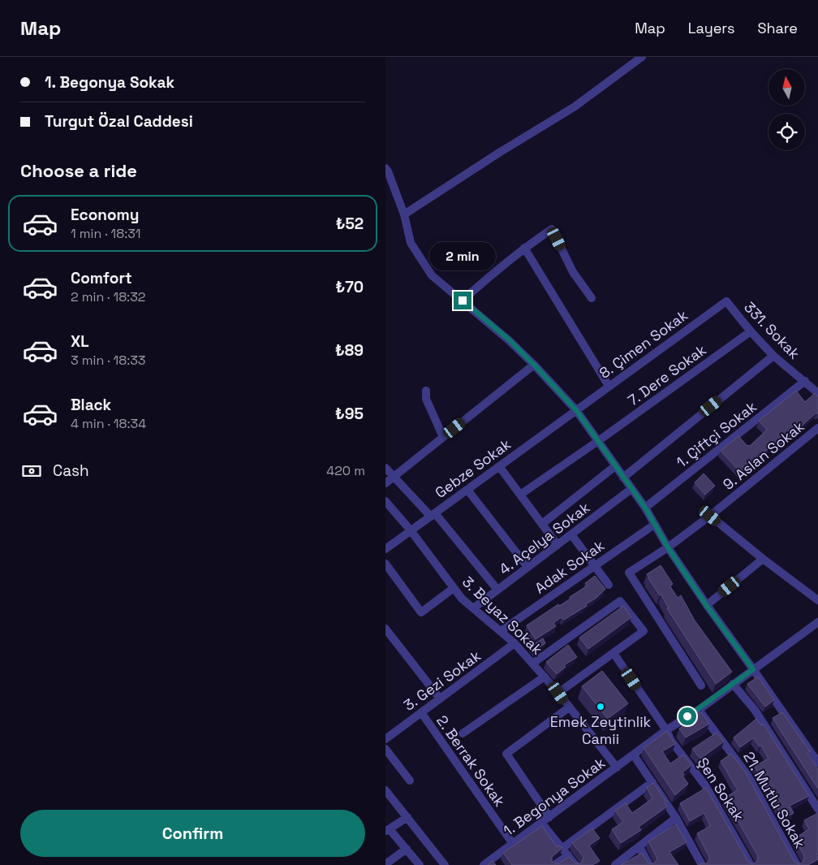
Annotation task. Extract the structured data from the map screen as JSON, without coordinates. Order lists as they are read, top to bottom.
{
  "streets": {
    "street": [
      "331. Sokak",
      "8. Çimen Sokak",
      "7. Dere Sokak",
      "1. Çiftçi Sokak",
      "9. Aslan Sokak",
      "Gebze Sokak",
      "4. Açelya Sokak",
      "Adak Sokak",
      "3. Beyaz Sokak",
      "3. Gezi Sokak",
      "2. Berrak Sokak",
      "Şen Sokak",
      "1. Begonya Sokak",
      "21. Mutlu Sokak"
    ]
  },
  "crossings": [
    ["331. Sokak", "8. Çimen Sokak"],
    ["331. Sokak", "7. Dere Sokak"],
    ["331. Sokak", "1. Çiftçi Sokak"],
    ["8. Çimen Sokak", "Gebze Sokak"],
    ["Gebze Sokak", "3. Beyaz Sokak"],
    ["4. Açelya Sokak", "3. Beyaz Sokak"],
    ["Adak Sokak", "3. Beyaz Sokak"],
    ["3. Beyaz Sokak", "3. Gezi Sokak"],
    ["3. Beyaz Sokak", "1. Begonya Sokak"],
    ["3. Gezi Sokak", "2. Berrak Sokak"],
    ["2. Berrak Sokak", "1. Begonya Sokak"],
    ["Şen Sokak", "1. Begonya Sokak"],
    ["1. Begonya Sokak", "21. Mutlu Sokak"]
  ],
  "places": ["Emek Zeytinlik Camii"],
  "north": "top",
  "page": {
    "header": "Map",
    "nav": ["Map", "Layers", "Share"],
    "banner": ["1. Begonya Sokak", "Turgut Özal Caddesi"],
    "heading": "Choose a ride",
    "list": [
      {
        "name": "Economy",
        "note": "1 min · 18:31",
        "value": "₺52"
      },
      {
        "name": "Comfort",
        "note": "2 min · 18:32",
        "value": "₺70"
      },
      {
        "name": "XL",
        "note": "3 min · 18:33",
        "value": "₺89"
      },
      {
        "name": "Black",
        "note": "4 min · 18:34",
        "value": "₺95"
      }
    ],
    "bubble": "2 min",
    "pay": ["Cash", "420 m"],
    "buttons": "Confirm"
  }
}
